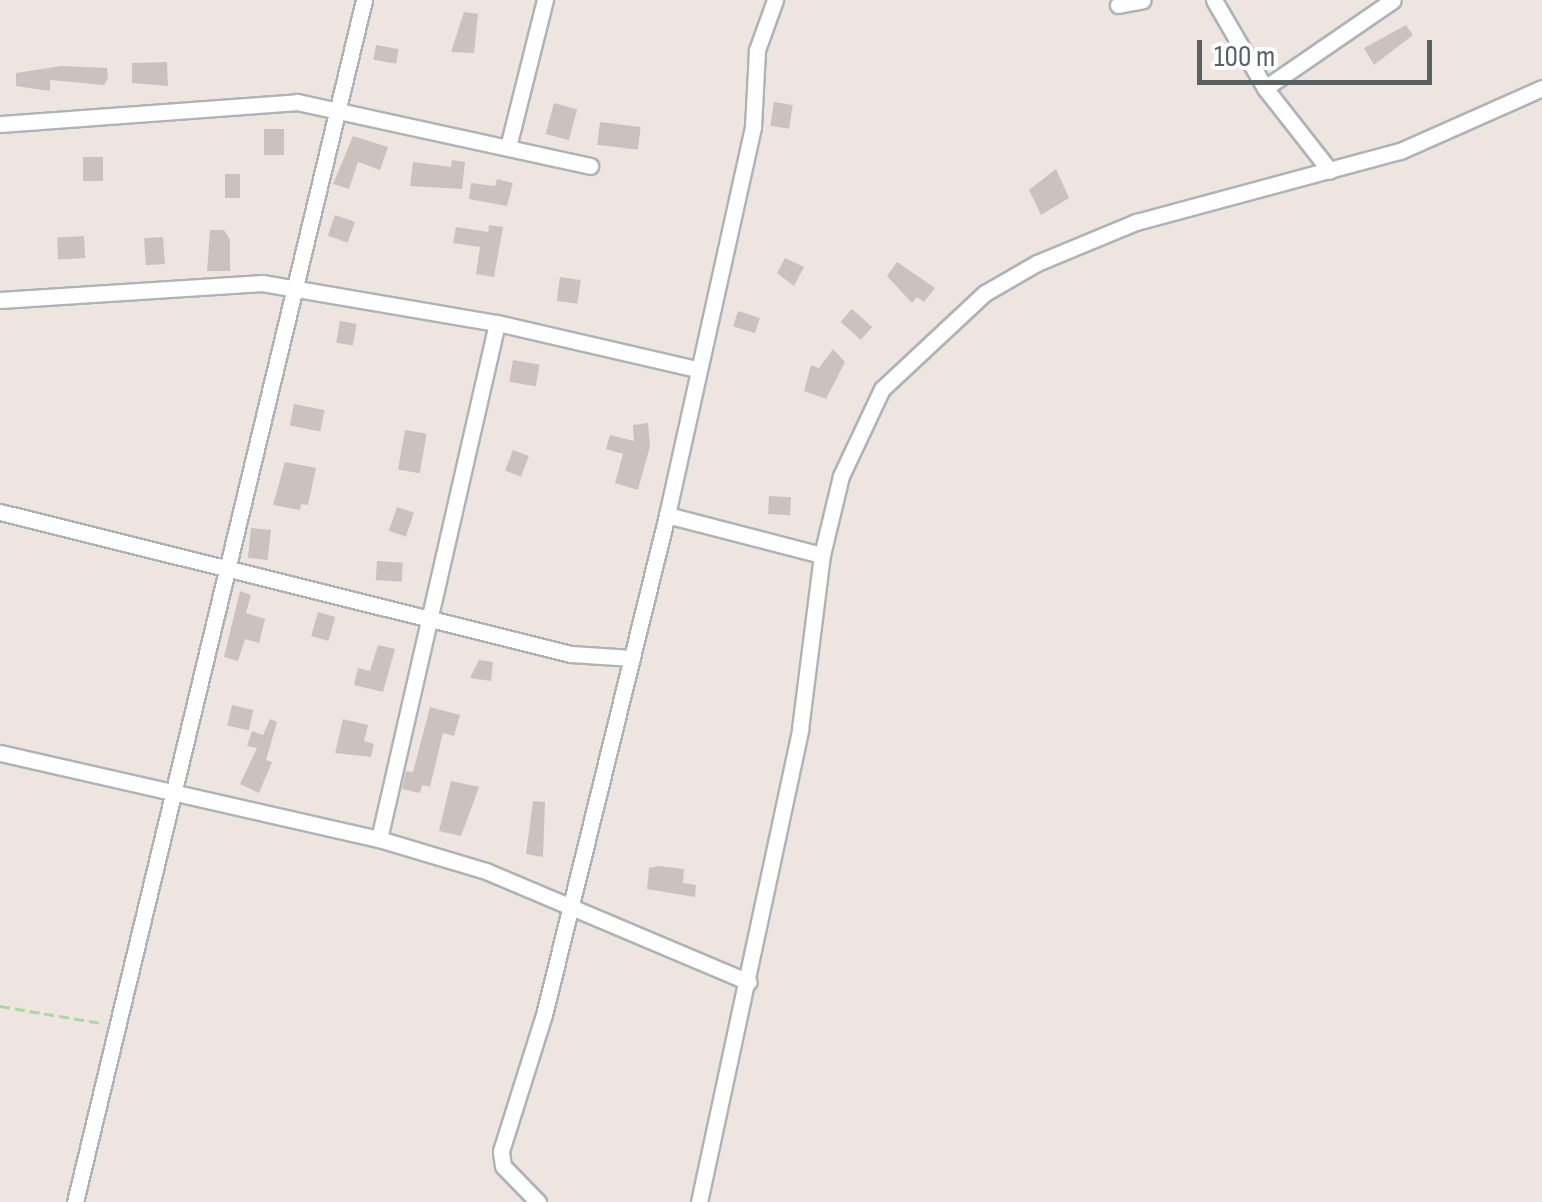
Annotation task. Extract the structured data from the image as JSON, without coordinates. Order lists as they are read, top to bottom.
{
  "scale_bar": "100 m"
}
